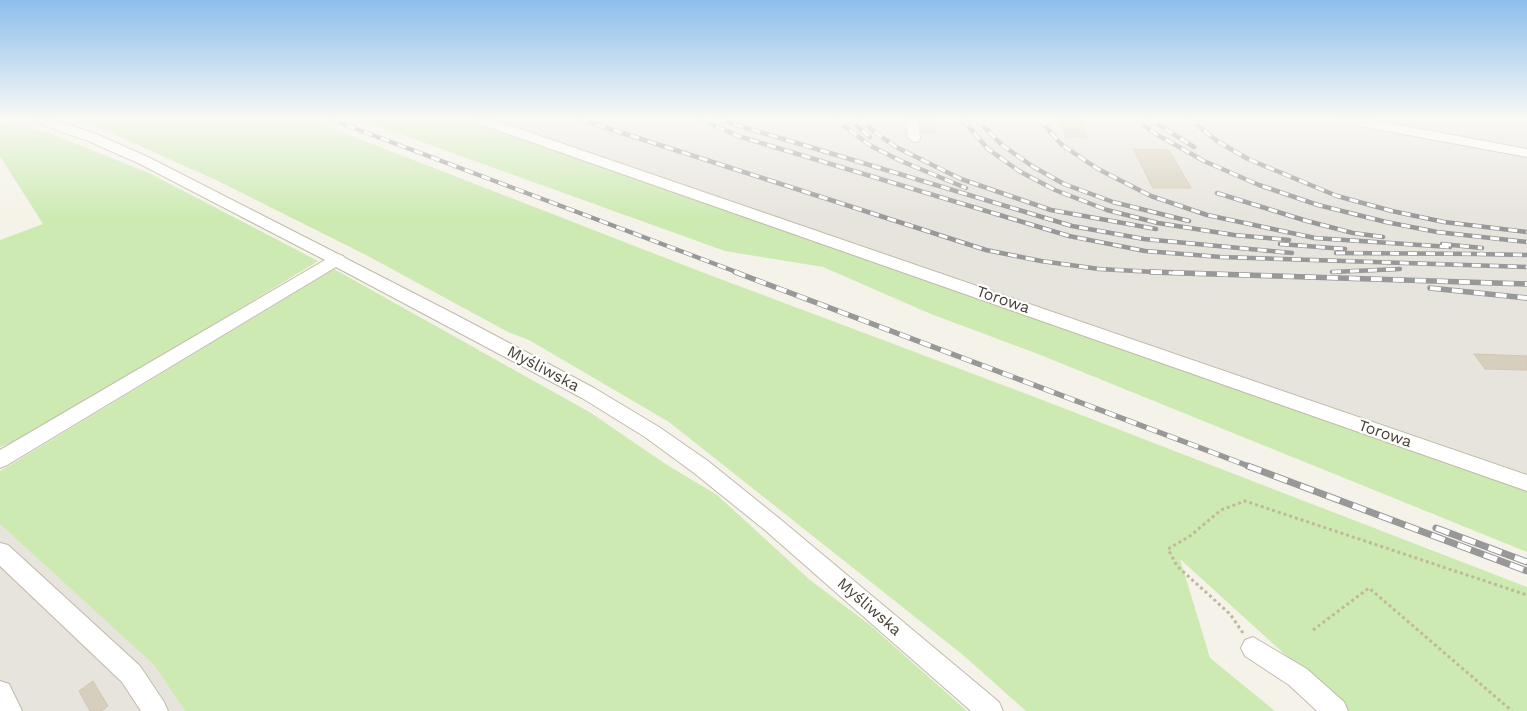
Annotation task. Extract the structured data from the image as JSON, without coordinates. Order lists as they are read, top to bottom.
{
  "streets": {
    "street": ["Torowa", "Myśliwska"]
  }
}
